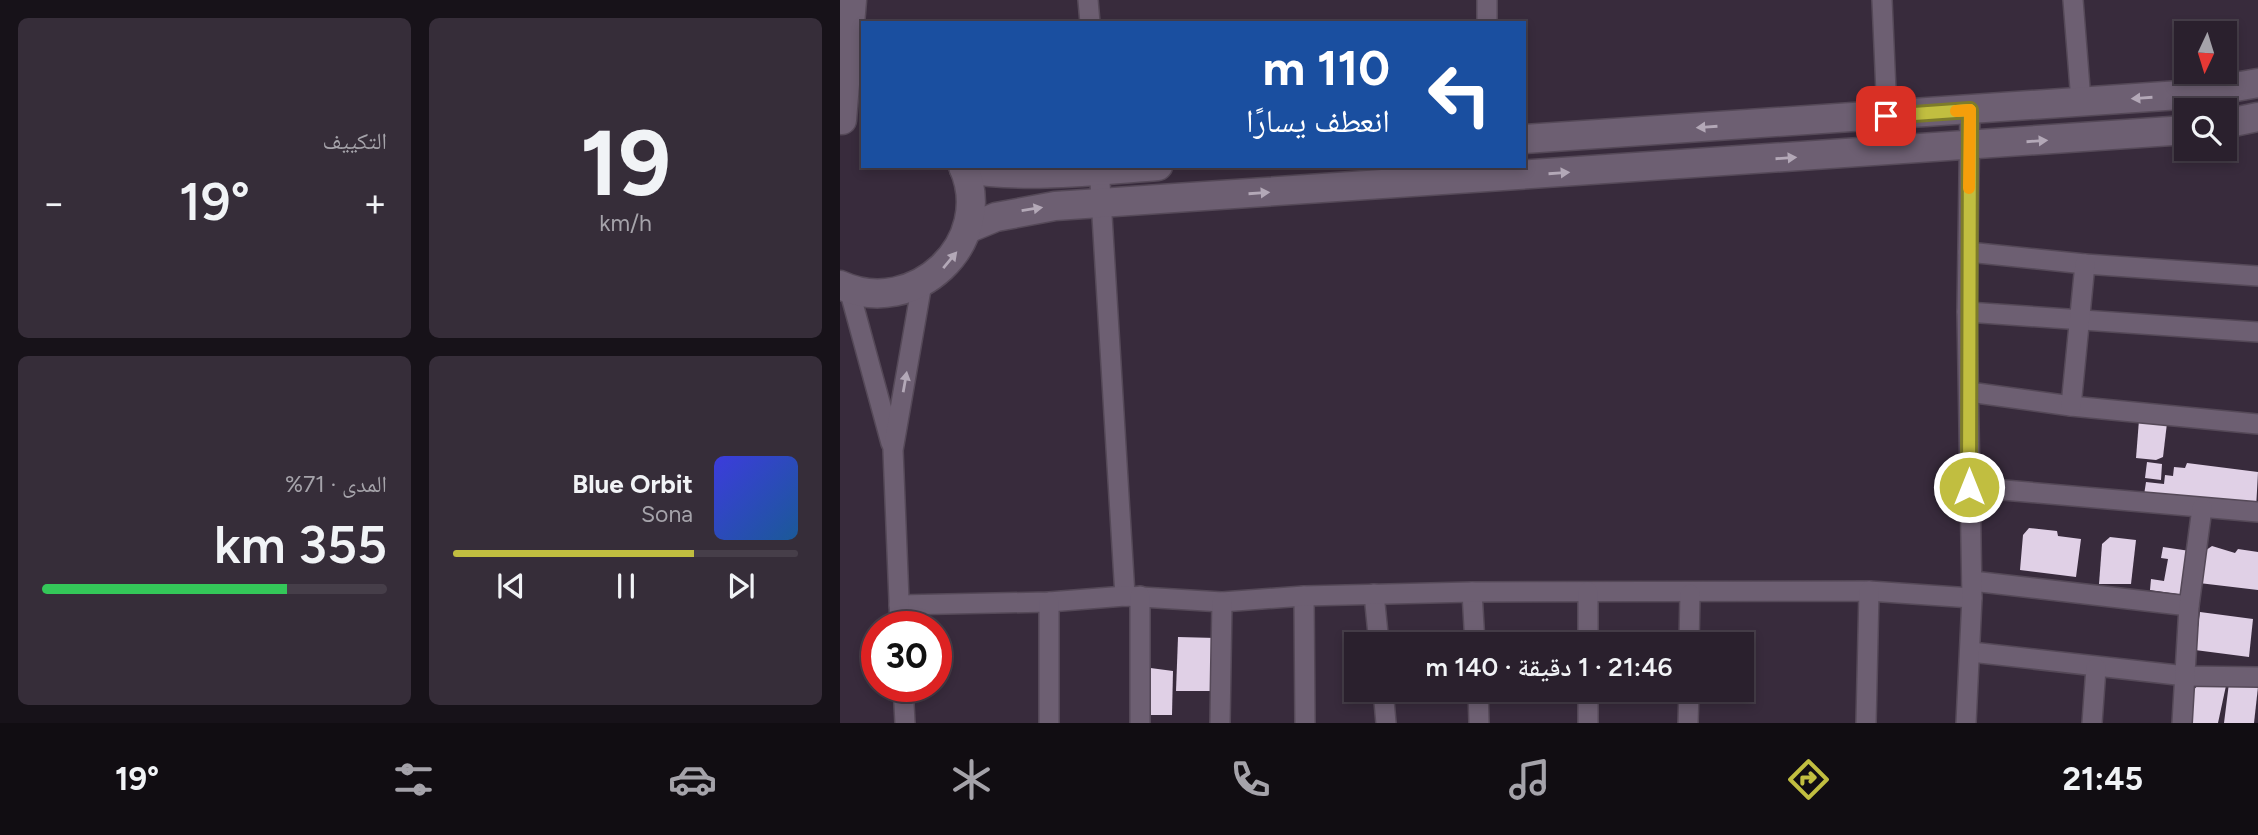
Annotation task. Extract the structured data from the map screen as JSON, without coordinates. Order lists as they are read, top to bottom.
{
  "north": "bottom",
  "page": {
    "tile": [
      ["19", "km/h"],
      "التكييف",
      ["المدى · 71%", "355 km"]
    ],
    "turn": ["110 m", "انعطف يسارًا"],
    "heat": ["−", "19°", "+"],
    "song": ["Blue Orbit", "Sona"],
    "limit": "30",
    "trip": "21:46 · 1 دقيقة · 140 m",
    "tabs": ["21:45", "19°"]
  }
}
